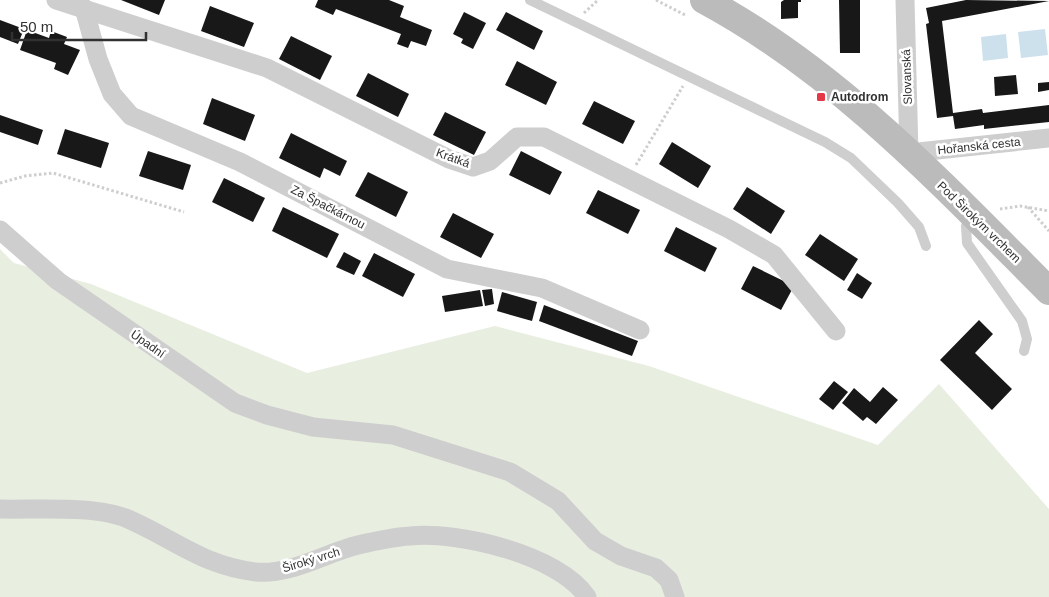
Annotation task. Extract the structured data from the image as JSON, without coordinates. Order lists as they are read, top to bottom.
{
  "streets": {
    "street": [
      "Slovanská",
      "Hořanská cesta",
      "Krátká",
      "Za Špačkárnou",
      "Pod Širokým vrchem",
      "Úpadní",
      "Široký vrch"
    ]
  },
  "crossings": [
    ["Slovanská", "Hořanská cesta"],
    ["Slovanská", "Pod Širokým vrchem"],
    ["Hořanská cesta", "Pod Širokým vrchem"],
    ["Krátká", "Za Špačkárnou"]
  ],
  "places": {
    "transit": ["Autodrom"]
  },
  "scale_bar": "50 m"
}
